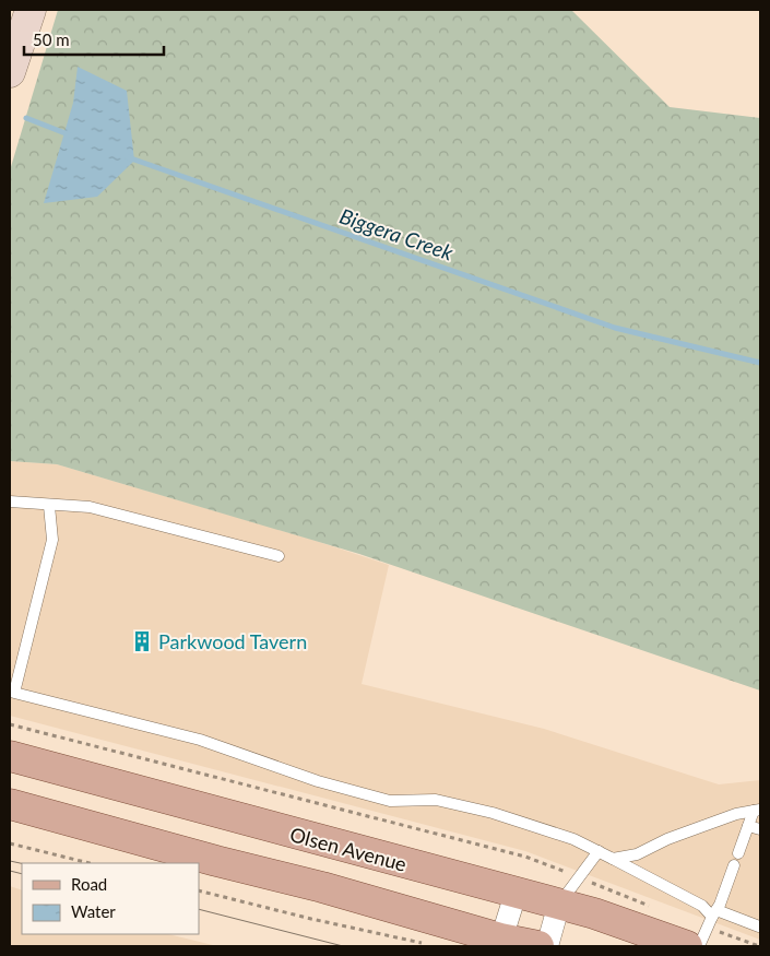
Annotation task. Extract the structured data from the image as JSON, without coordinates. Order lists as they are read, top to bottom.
{
  "streets": {
    "main road": ["Olsen Avenue"]
  },
  "water": ["Biggera Creek"],
  "places": {
    "building": ["Parkwood Tavern"]
  },
  "legend": ["Road", "Water"],
  "scale_bar": "50 m"
}
